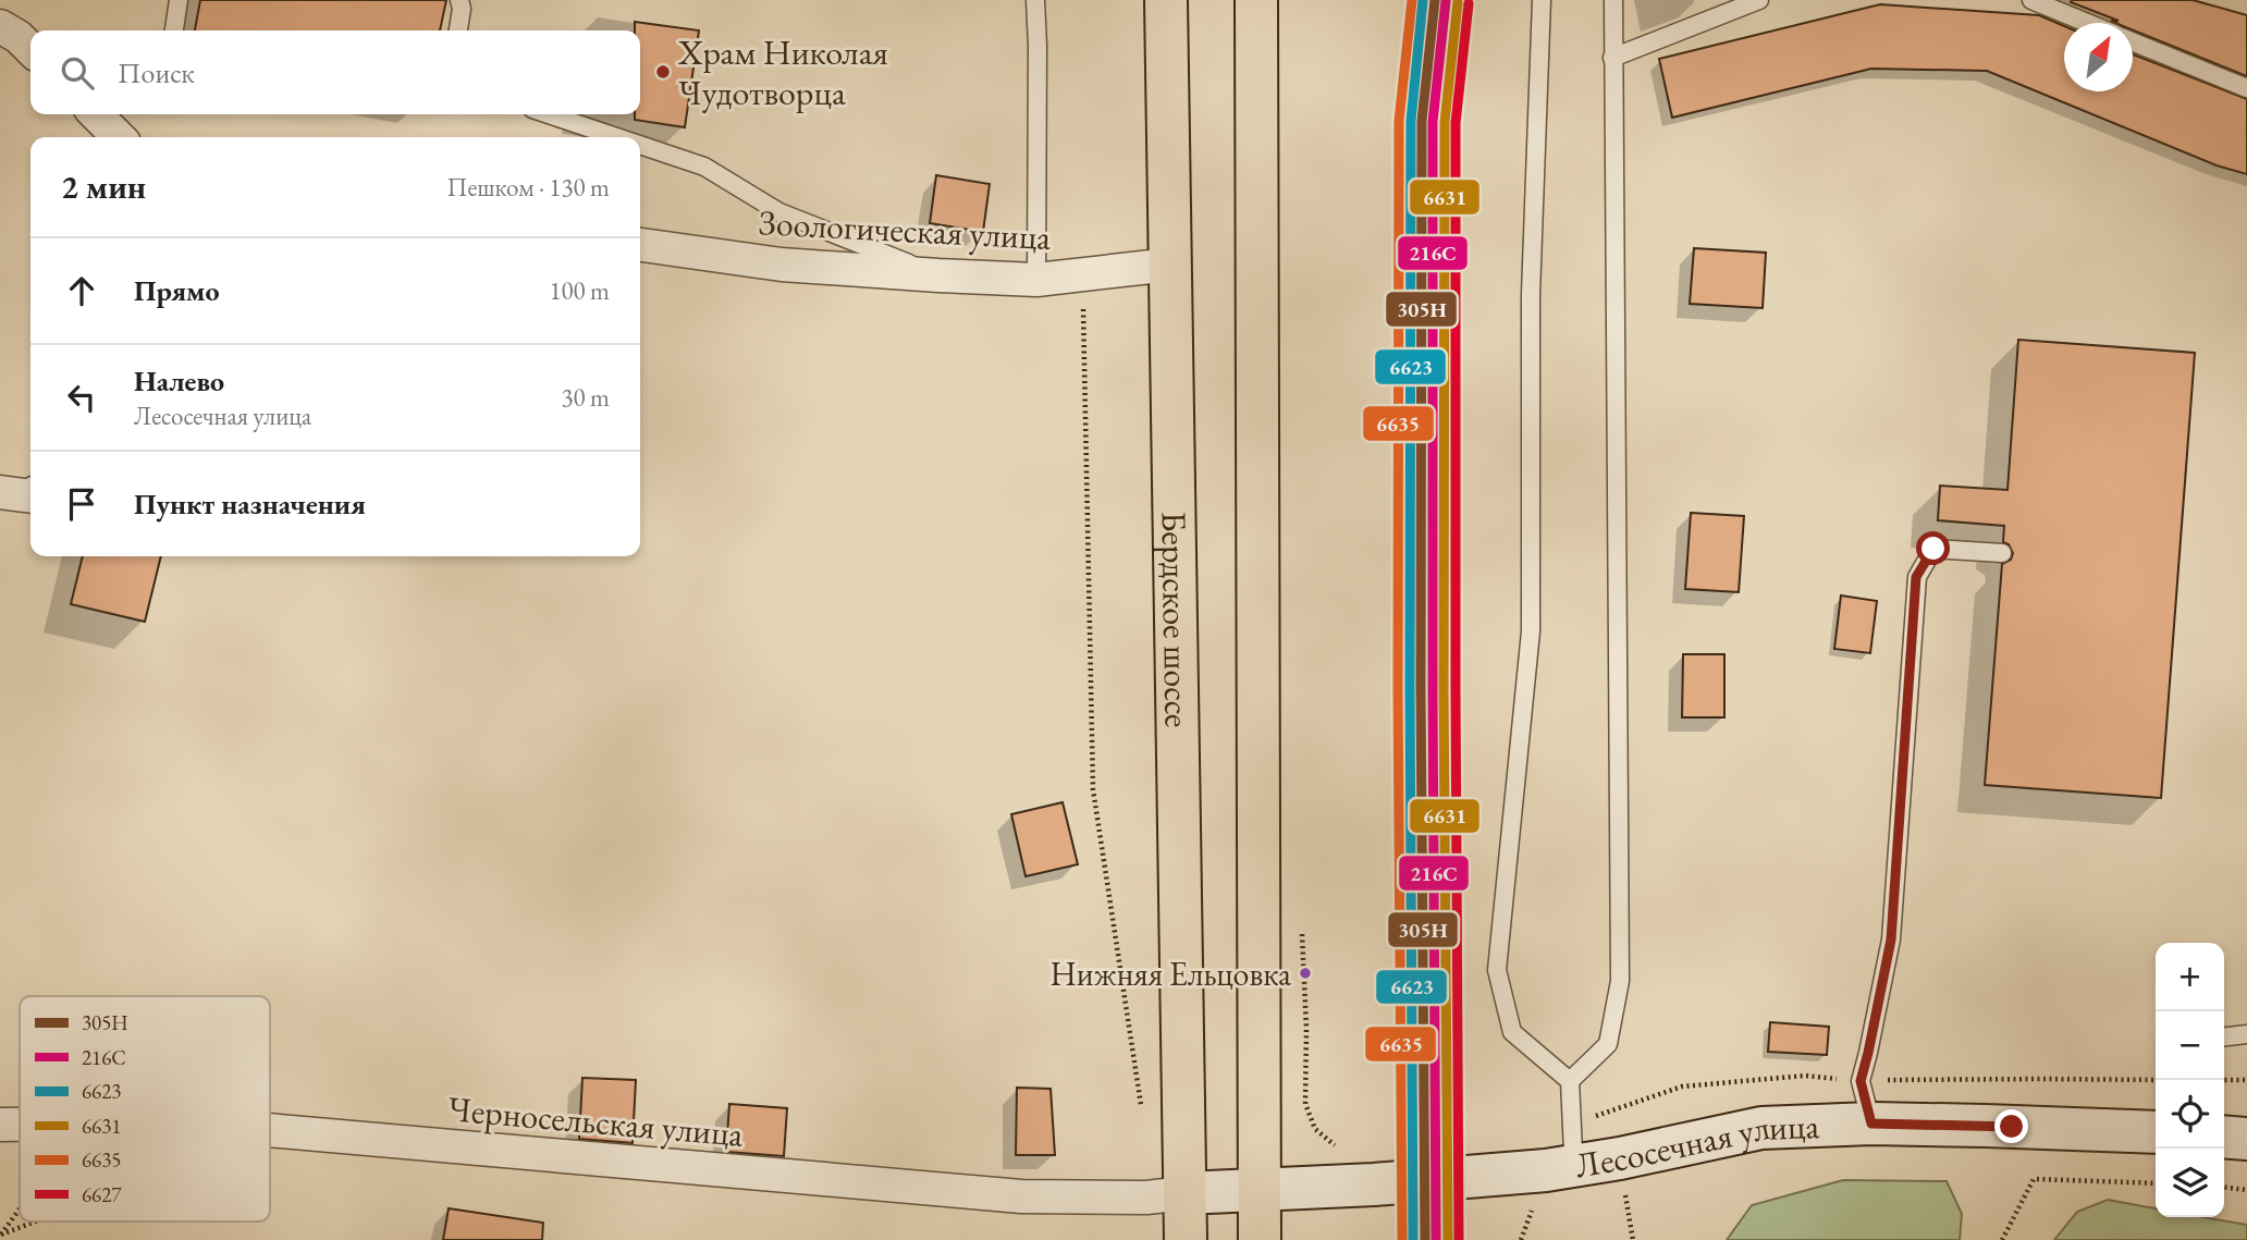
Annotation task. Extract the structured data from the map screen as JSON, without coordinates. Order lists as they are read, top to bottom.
{
  "streets": {
    "highway": ["Бердское шоссе"],
    "street": ["Зоологическая улица", "Черносельская улица", "Лесосечная улица"]
  },
  "crossings": [
    ["Зоологическая улица", "Бердское шоссе"],
    ["Бердское шоссе", "Черносельская улица"]
  ],
  "places": ["Храм Николая Чудотворца", "Нижняя Ельцовка"],
  "lines": [
    "transit line 305Н",
    "transit line 6623",
    "transit line 6635",
    "transit line 216С",
    "transit line 6631",
    "transit line 6627"
  ],
  "legend": [
    "305Н",
    "216С",
    "6623",
    "6631",
    "6635",
    "6627"
  ],
  "north": "top right",
  "page": {
    "search": "Поиск",
    "heading": ["2 мин", "Пешком · 130 m"],
    "list": [
      ["Прямо", "100 m"],
      ["Налево", "Лесосечная улица", "30 m"],
      "Пункт назначения"
    ],
    "map_buttons": ["+", "−"]
  }
}
